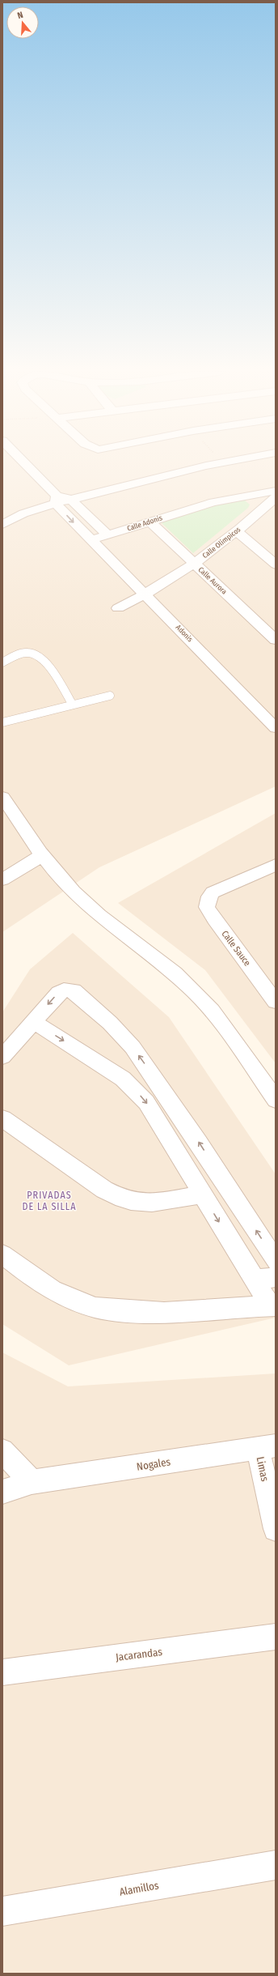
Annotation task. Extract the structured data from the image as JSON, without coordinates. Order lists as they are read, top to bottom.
{
  "streets": {
    "street": [
      "Calle Adonis",
      "Calle Olímpicos",
      "Calle Aurora",
      "Adonis",
      "Calle Sauce",
      "Nogales",
      "Limas",
      "Jacarandas",
      "Alamillos"
    ]
  },
  "crossings": [
    ["Calle Adonis", "Calle Olímpicos"],
    ["Calle Adonis", "Calle Aurora"],
    ["Calle Adonis", "Adonis"],
    ["Calle Olímpicos", "Calle Aurora"],
    ["Calle Olímpicos", "Adonis"],
    ["Nogales", "Limas"]
  ],
  "districts": ["PRIVADAS DE LA SILLA"],
  "north": "top"
}
